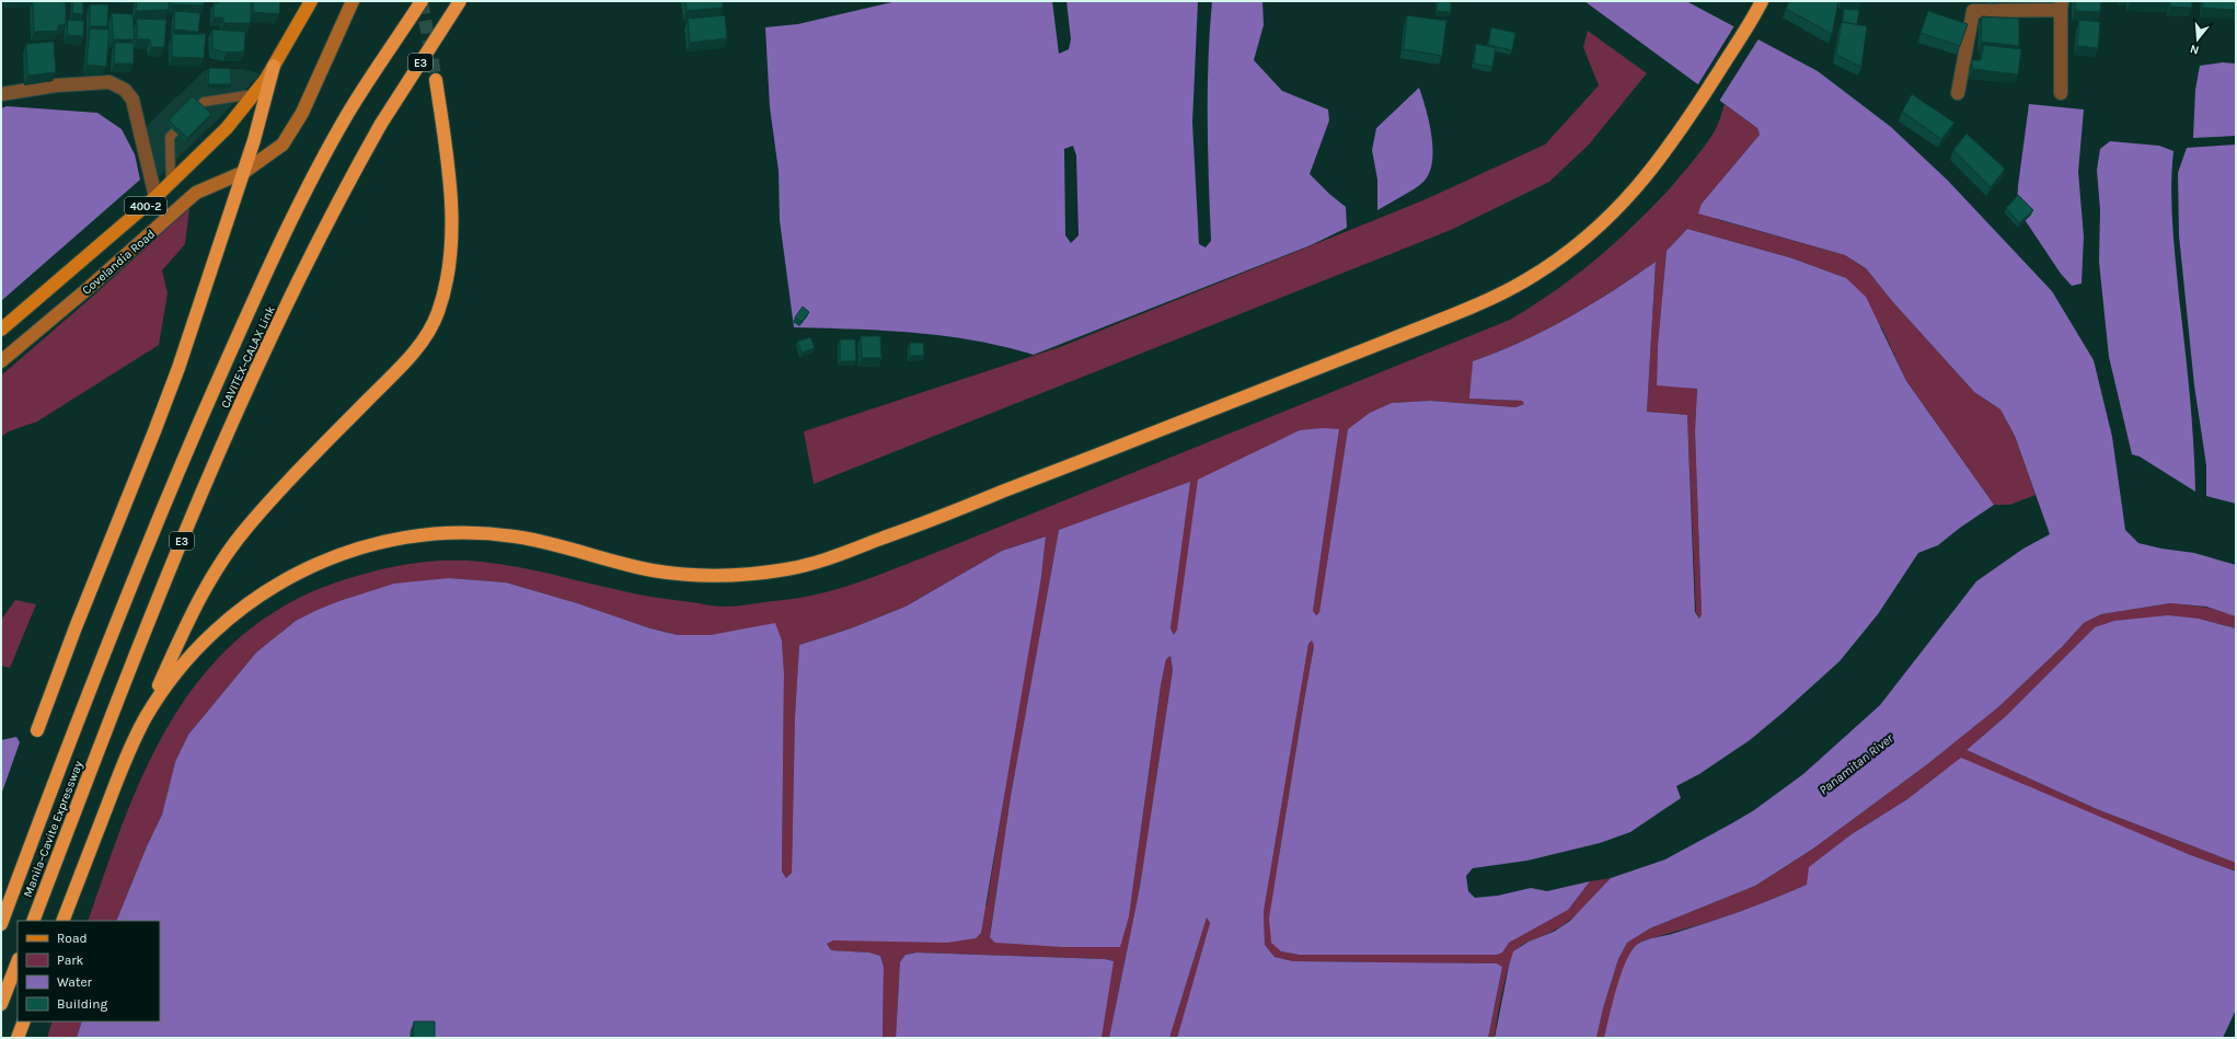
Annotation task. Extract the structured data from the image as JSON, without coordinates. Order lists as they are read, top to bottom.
{
  "streets": {
    "highway": ["E3", "CAVITEX–CALAX Link", "Manila–Cavite Expressway"],
    "main road": ["400-2", "Covelandia Road"]
  },
  "crossings": [
    ["CAVITEX–CALAX Link", "Manila–Cavite Expressway"]
  ],
  "water": ["Panamitan River"],
  "legend": [
    "Road",
    "Park",
    "Water",
    "Building"
  ],
  "north": "bottom"
}
